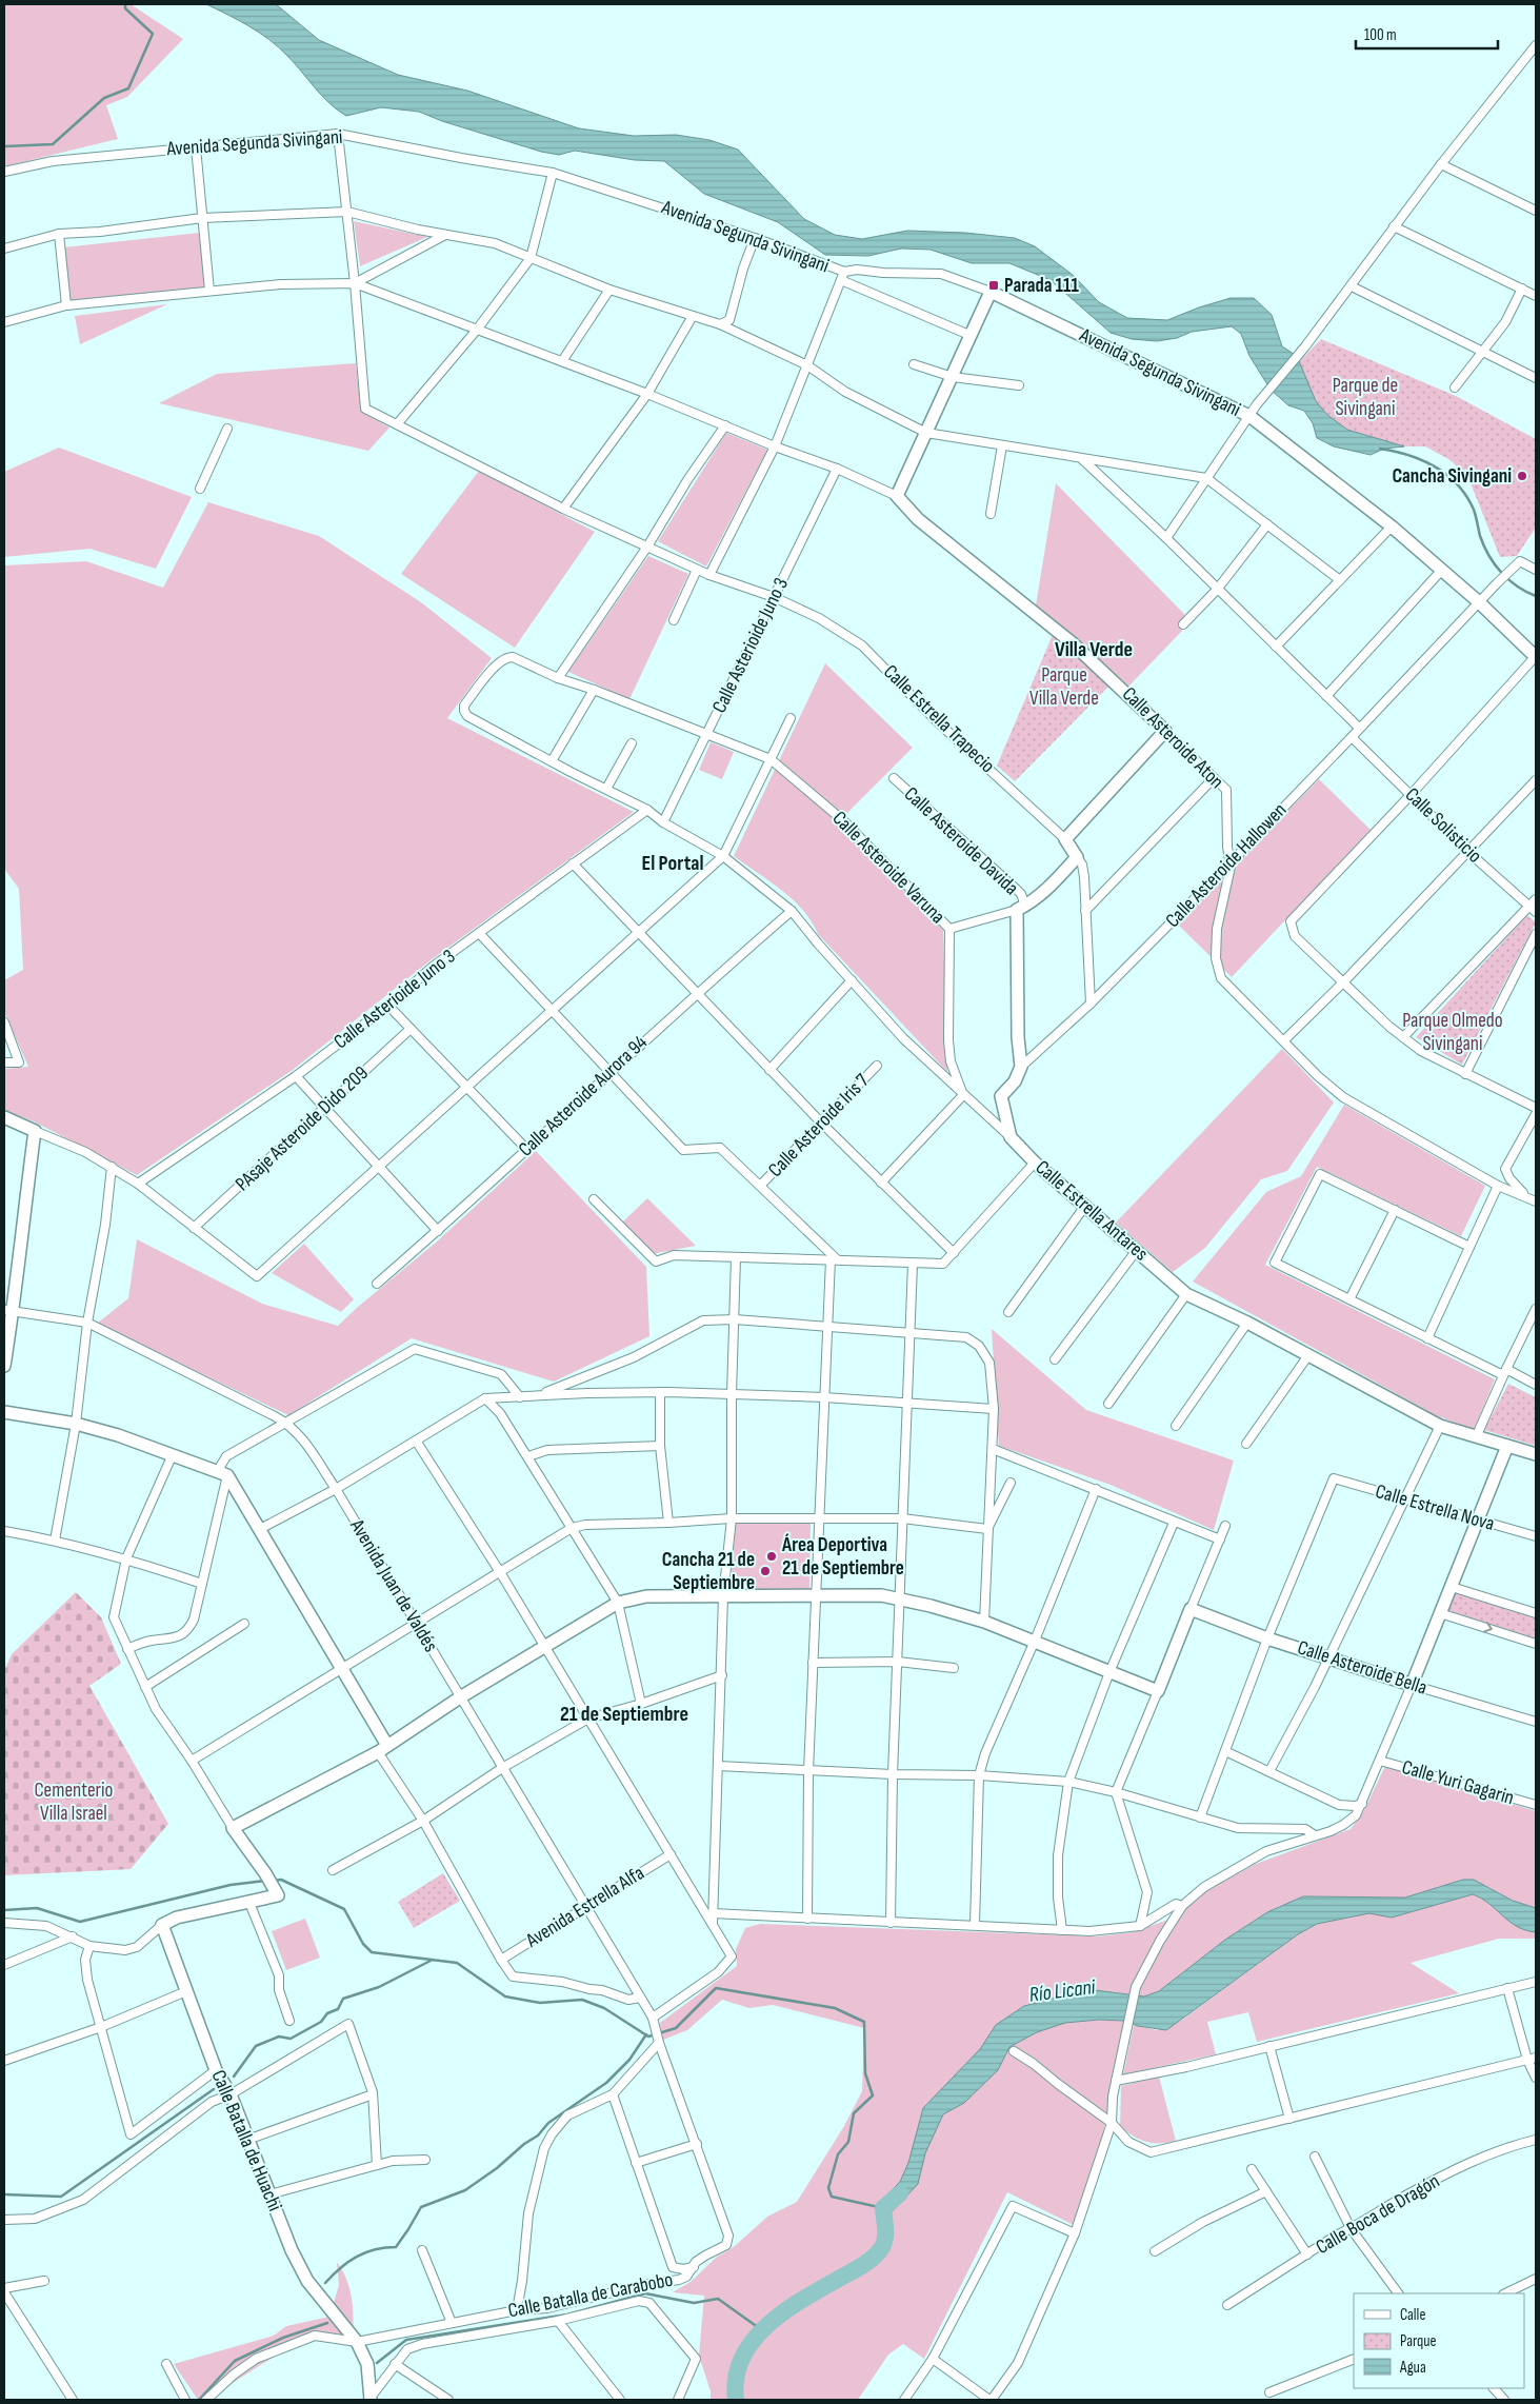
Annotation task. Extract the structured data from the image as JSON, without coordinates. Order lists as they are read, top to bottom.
{
  "streets": {
    "street": [
      "Avenida Segunda Sivingani",
      "Calle Asterioide Juno 3",
      "Calle Estrella Trapecio",
      "Calle Asteroide Aton",
      "Calle Solisticio",
      "Calle Asteroide Davida",
      "Calle Asteroide Hallowen",
      "Calle Asteroide Varuna",
      "Calle Asteroide Aurora 94",
      "Calle Asteroide Iris 7",
      "PAsaje Asteroide Dido 209",
      "Calle Estrella Antares",
      "Calle Estrella Nova",
      "Avenida Juan de Valdés",
      "Calle Asteroide Bella",
      "Calle Yuri Gagarin",
      "Avenida Estrella Alfa",
      "Calle Batalla de Huachi",
      "Calle Boca de Dragón",
      "Calle Batalla de Carabobo"
    ]
  },
  "crossings": [
    ["Avenida Segunda Sivingani", "Calle Asteroide Hallowen"],
    ["Calle Asterioide Juno 3", "Calle Estrella Trapecio"],
    ["Calle Asterioide Juno 3", "Calle Estrella Antares"],
    ["Calle Estrella Trapecio", "Calle Asteroide Hallowen"],
    ["Calle Asteroide Aton", "Calle Asteroide Hallowen"],
    ["Calle Solisticio", "Calle Asteroide Hallowen"],
    ["Calle Asteroide Davida", "Calle Asteroide Hallowen"],
    ["Calle Asteroide Hallowen", "Calle Estrella Antares"],
    ["Calle Asteroide Varuna", "Calle Estrella Antares"],
    ["Calle Asteroide Aurora 94", "Calle Estrella Antares"],
    ["Calle Estrella Nova", "Calle Asteroide Bella"],
    ["Avenida Juan de Valdés", "Avenida Estrella Alfa"],
    ["Avenida Juan de Valdés", "Calle Batalla de Carabobo"],
    ["Calle Batalla de Huachi", "Calle Batalla de Carabobo"]
  ],
  "districts": ["Villa Verde", "El Portal", "21 de Septiembre"],
  "water": ["Río Licani"],
  "parks": [
    "Parque de Sivingani",
    "Parque Villa Verde",
    "Parque Olmedo Sivingani",
    "Cementerio Villa Israel"
  ],
  "places": {
    "transit": ["Parada 111"],
    "other": ["Cancha Sivingani", "Área Deportiva 21 de Septiembre", "Cancha 21 de Septiembre"]
  },
  "legend": ["Calle", "Parque", "Agua"],
  "scale_bar": "100 m"
}
